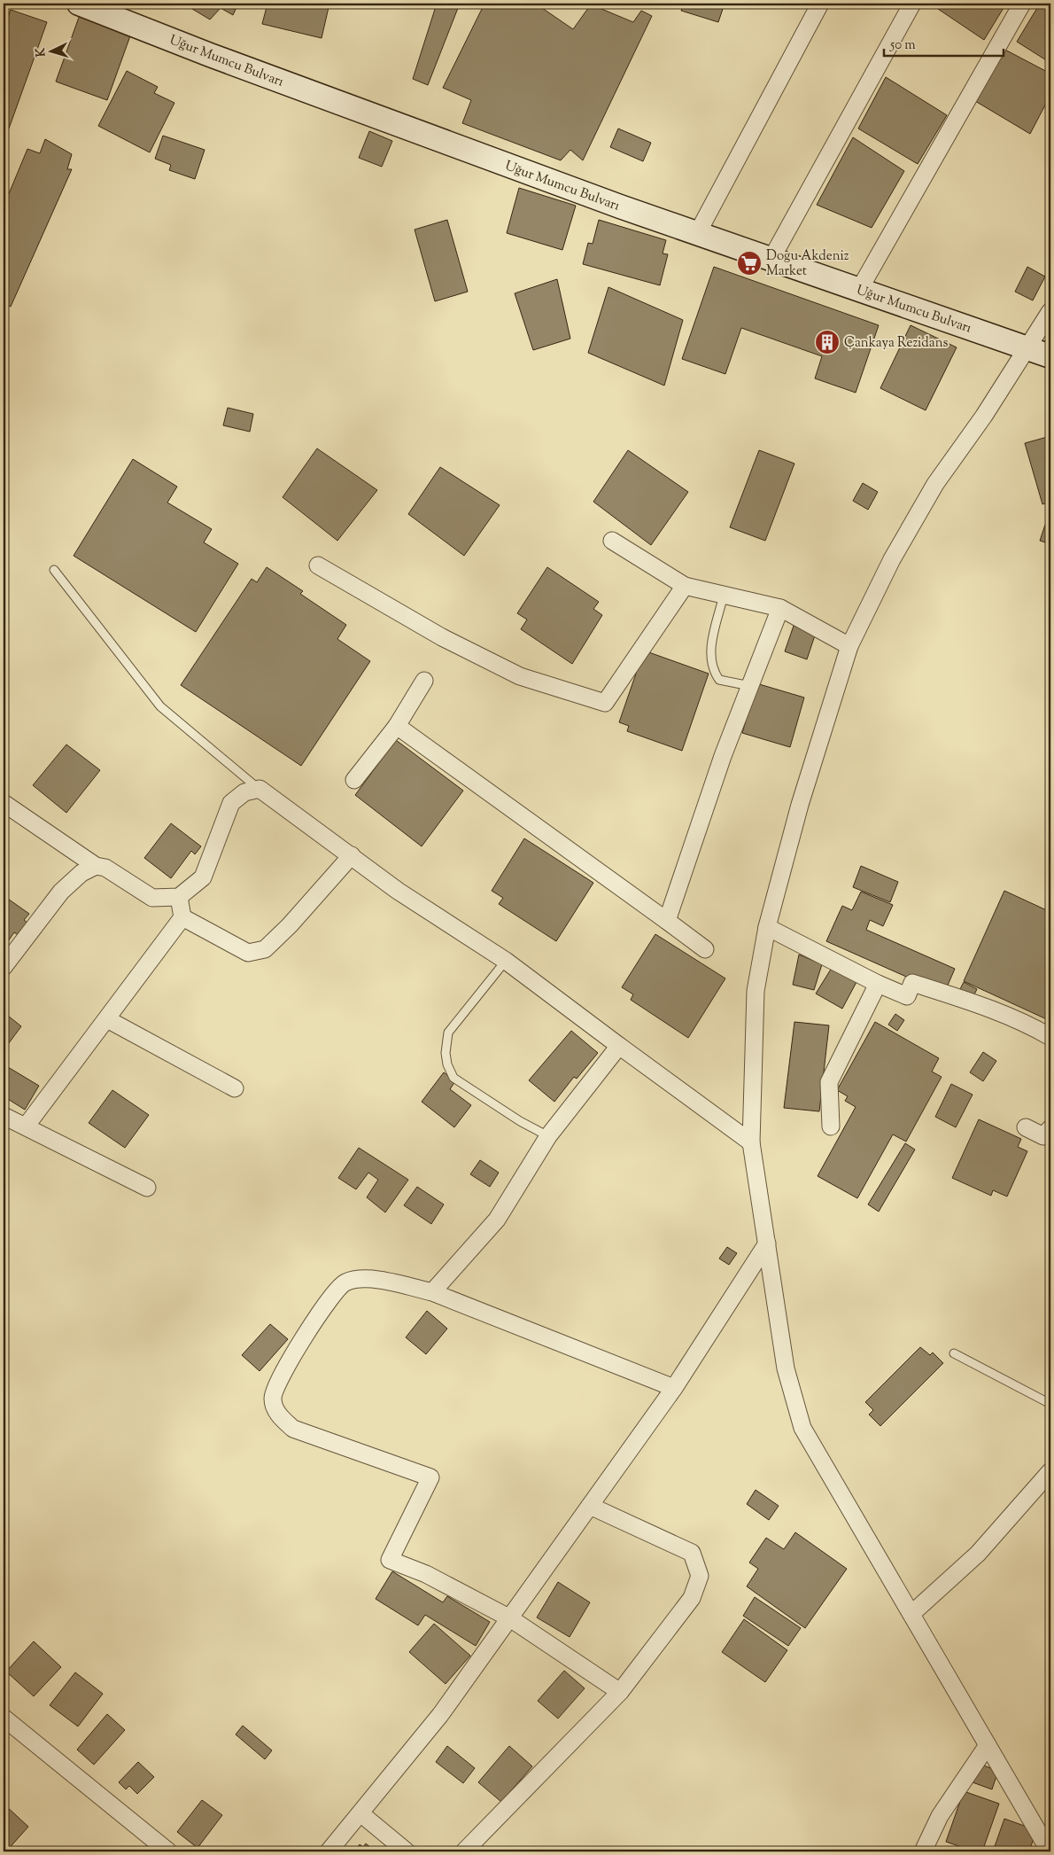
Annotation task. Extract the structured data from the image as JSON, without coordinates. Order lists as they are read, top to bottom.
{
  "streets": {
    "street": ["Uğur Mumcu Bulvarı"]
  },
  "places": {
    "supermarket": ["Dogu Akdeniz Market"],
    "building": ["Çankaya Rezidans"]
  },
  "scale_bar": "50 m",
  "north": "left"
}
